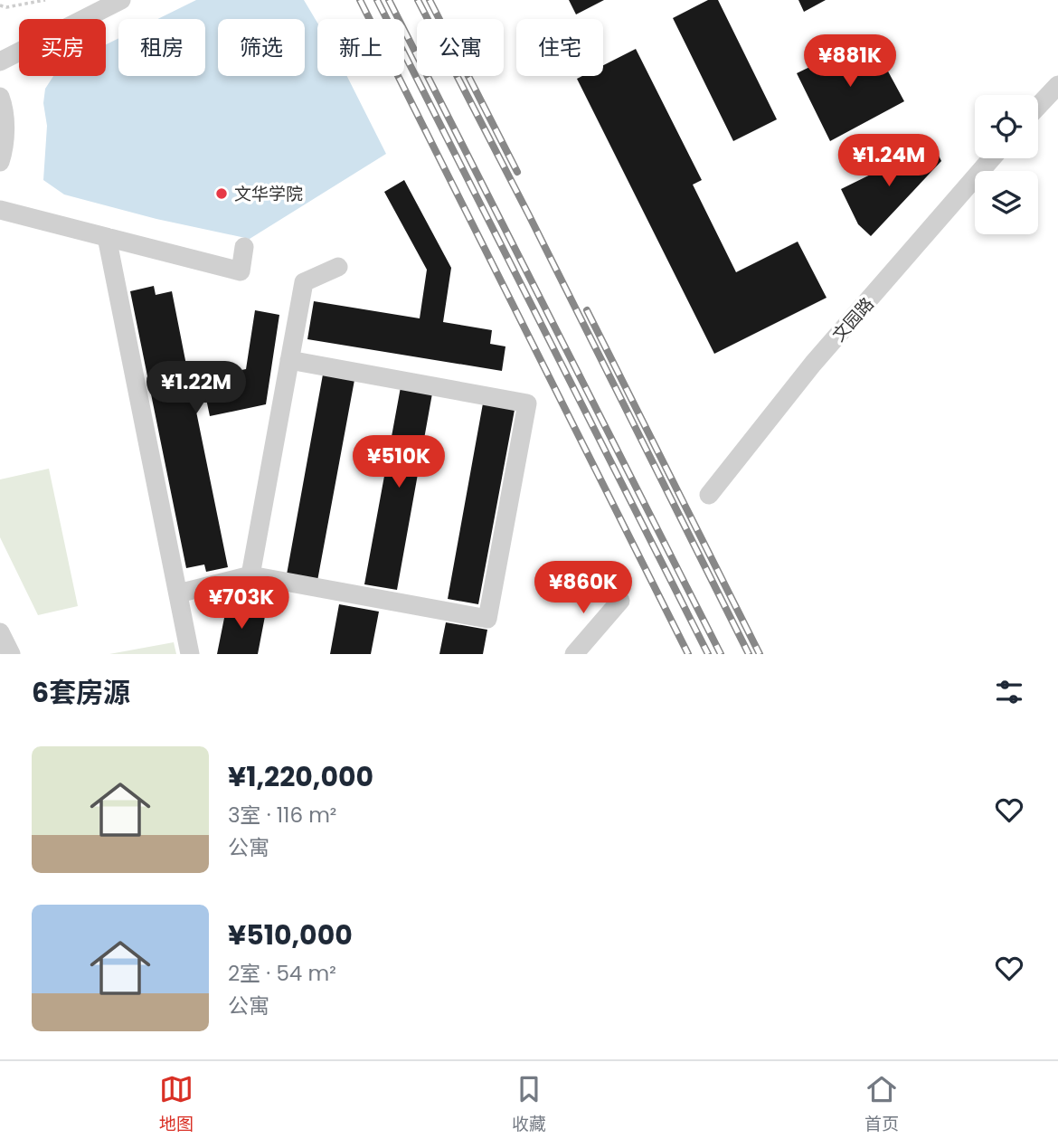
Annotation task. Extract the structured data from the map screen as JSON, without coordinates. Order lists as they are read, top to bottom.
{
  "streets": {
    "street": ["文园路"]
  },
  "places": ["文华学院"],
  "page": {
    "chip": [
      "买房",
      "租房",
      "筛选",
      "新上",
      "公寓",
      "住宅"
    ],
    "price": [
      "¥881K",
      "¥1.24M",
      "¥1.22M",
      "¥510K",
      "¥860K",
      "¥703K"
    ],
    "heading": "6套房源",
    "list": [
      {
        "name": "¥1,220,000",
        "note": "3室 · 116 m² · 公寓"
      },
      {
        "name": "¥510,000",
        "note": "2室 · 54 m² · 公寓"
      }
    ],
    "tabs": ["地图", "收藏", "首页"]
  }
}
